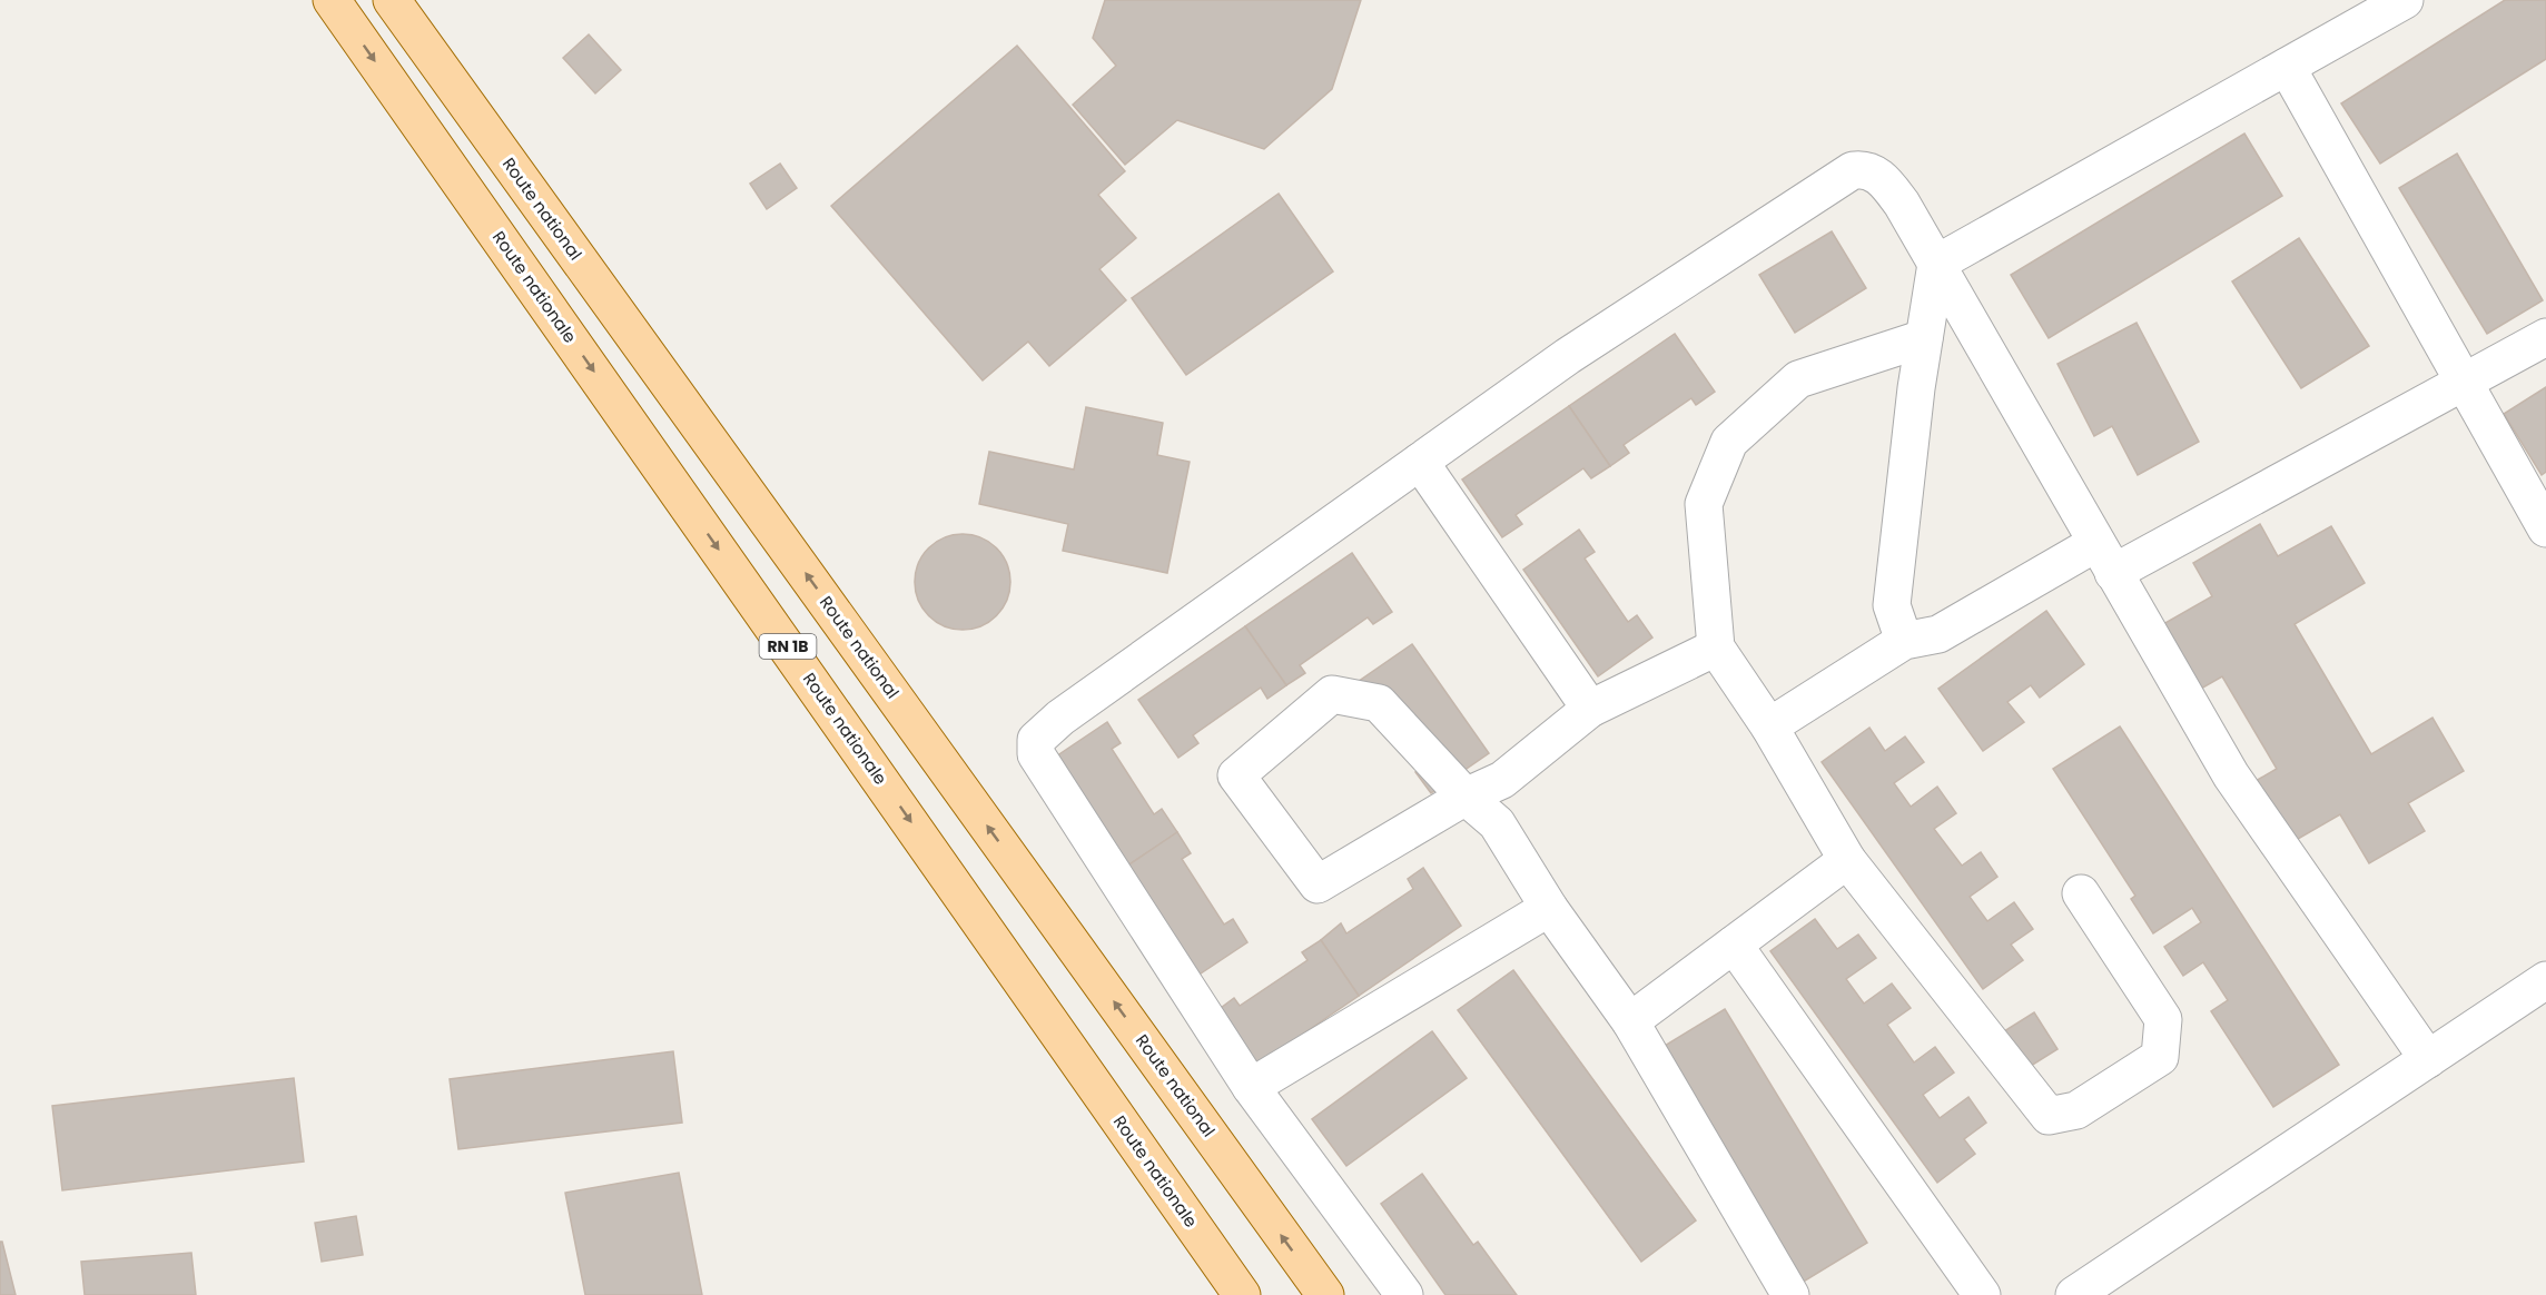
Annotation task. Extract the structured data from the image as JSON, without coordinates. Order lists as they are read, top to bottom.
{
  "streets": {
    "main road": ["Route national", "Route nationale", "RN 1B"]
  },
  "one_way": ["Route national", "Route nationale"]
}
